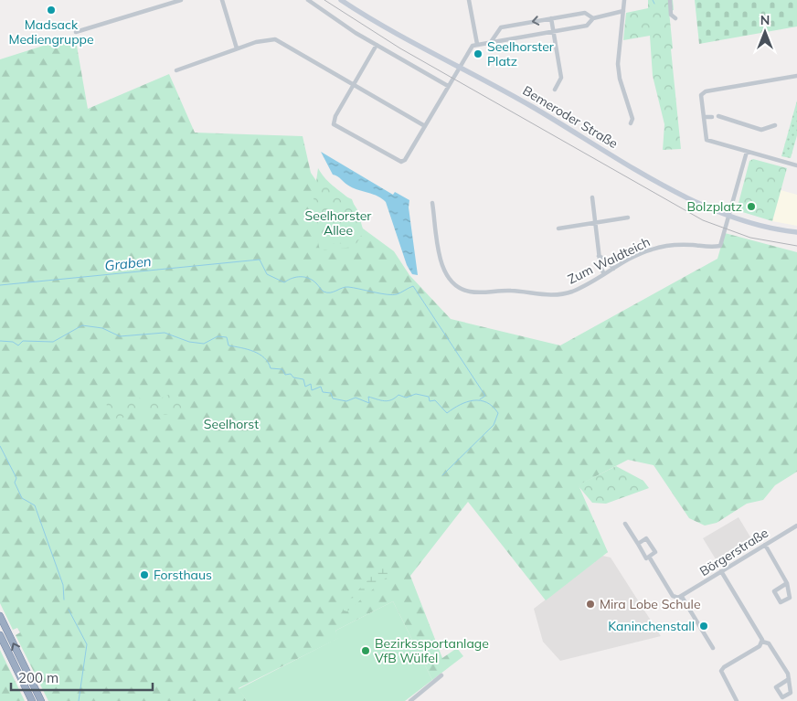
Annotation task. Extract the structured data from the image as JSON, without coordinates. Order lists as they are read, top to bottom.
{
  "streets": {
    "main road": ["Bemeroder Straße"],
    "street": ["Zum Waldteich", "Börgerstraße"]
  },
  "crossings": [
    ["Bemeroder Straße", "Zum Waldteich"]
  ],
  "water": ["Graben"],
  "parks": ["Seelhorster Allee", "Seelhorst"],
  "places": [
    "Madsack Mediengruppe",
    "Seelhorster Platz",
    "Bolzplatz",
    "Forsthaus",
    "Mira Lobe Schule",
    "Kaninchenstall",
    "Bezirkssportanlage VfB Wülfel"
  ],
  "scale_bar": "200 m",
  "north": "top"
}
